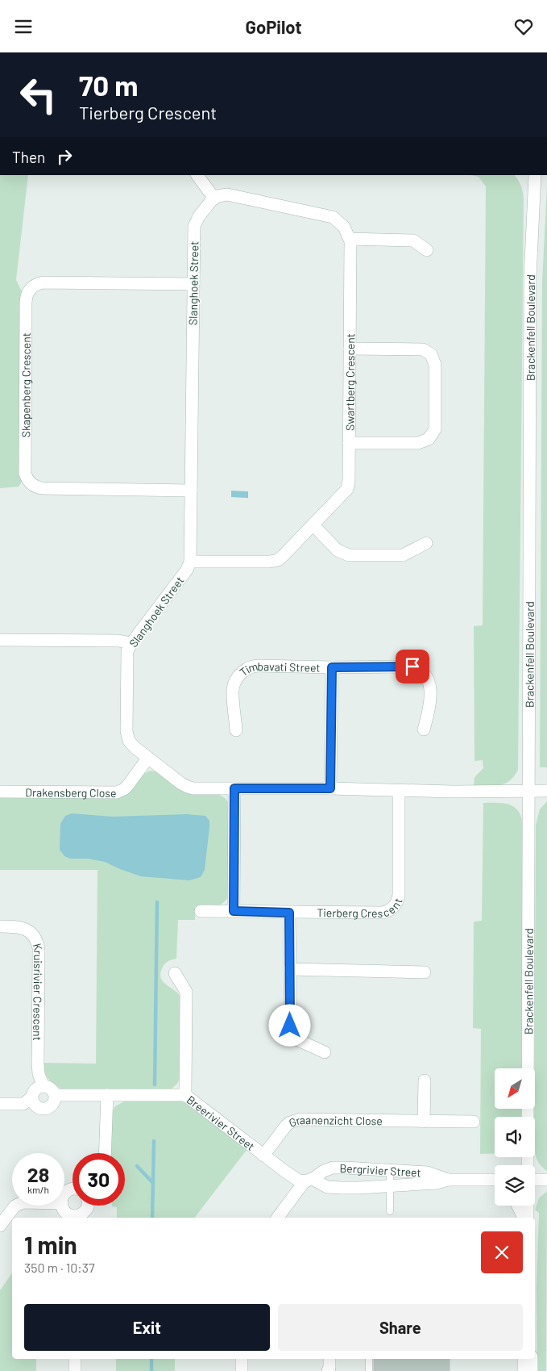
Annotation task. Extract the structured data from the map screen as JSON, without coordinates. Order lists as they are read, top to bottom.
{
  "streets": {
    "street": [
      "Slanghoek Street",
      "Brackenfell Boulevard",
      "Swartberg Crescent",
      "Skapenberg Crescent",
      "Timbavati Street",
      "Drakensberg Close",
      "Tierberg Crescent",
      "Kruisrivier Crescent",
      "Breerivier Street",
      "Graanenzicht Close",
      "Bergrivier Street"
    ]
  },
  "crossings": [
    ["Slanghoek Street", "Brackenfell Boulevard"],
    ["Slanghoek Street", "Swartberg Crescent"],
    ["Slanghoek Street", "Skapenberg Crescent"],
    ["Slanghoek Street", "Timbavati Street"],
    ["Slanghoek Street", "Drakensberg Close"],
    ["Slanghoek Street", "Tierberg Crescent"],
    ["Kruisrivier Crescent", "Breerivier Street"],
    ["Breerivier Street", "Graanenzicht Close"],
    ["Breerivier Street", "Bergrivier Street"]
  ],
  "north": "bottom left",
  "page": {
    "header": "GoPilot",
    "turn": ["70 m", "Tierberg Crescent"],
    "then": "Then",
    "speed": "28 km/h",
    "limit": "30",
    "heading": ["1 min", "350 m · 10:37"],
    "buttons": ["Exit", "Share"]
  }
}
